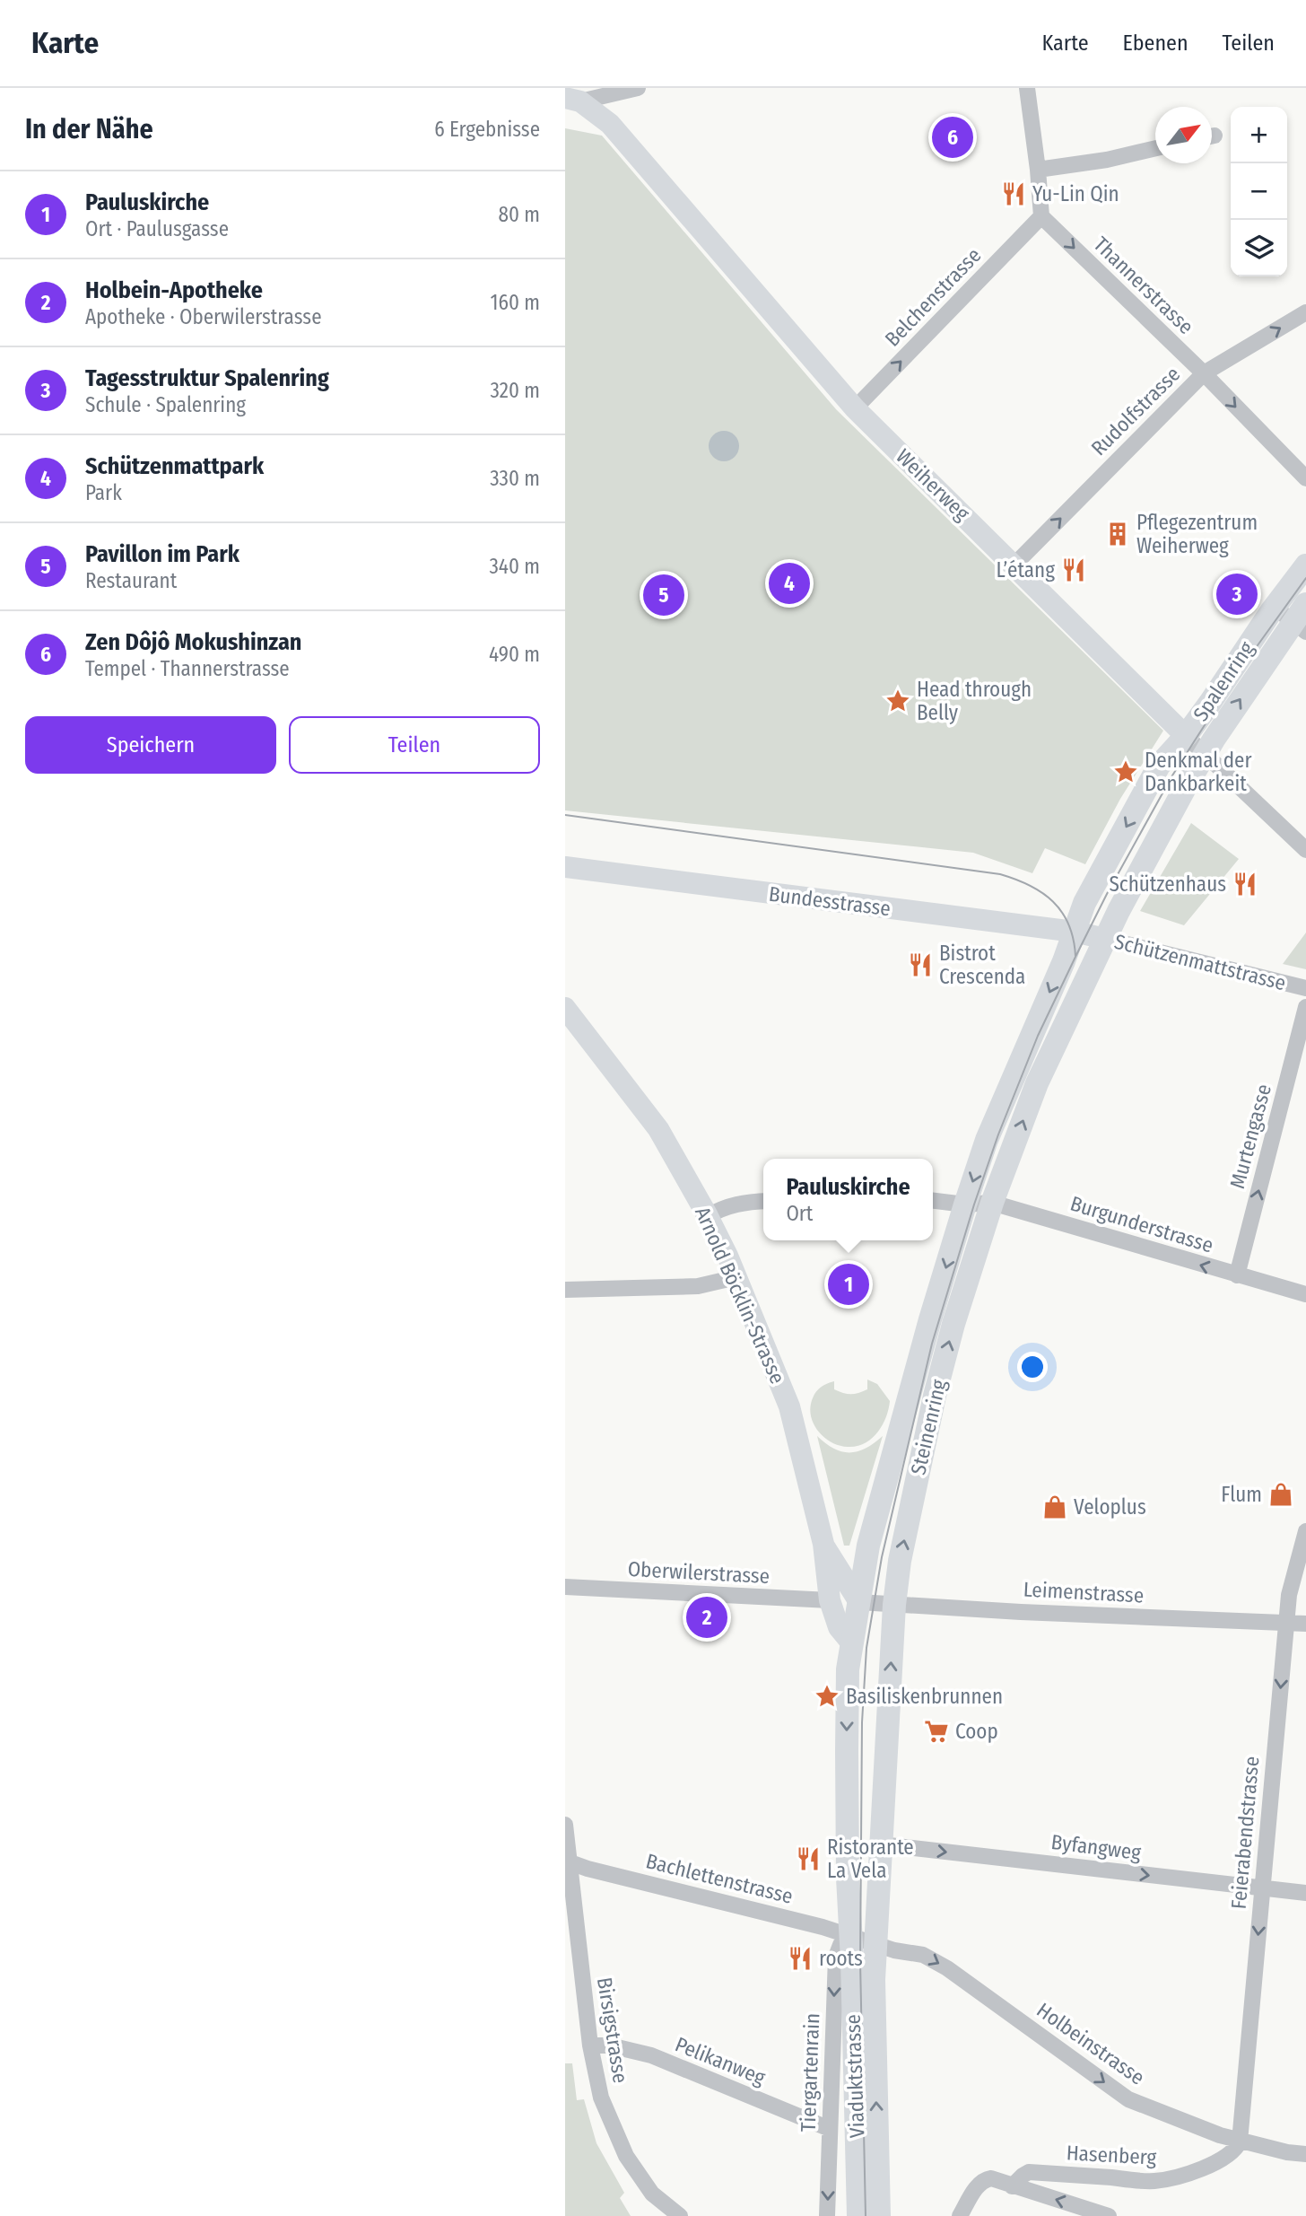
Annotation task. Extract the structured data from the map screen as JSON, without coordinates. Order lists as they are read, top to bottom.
{
  "streets": {
    "main road": ["Spalenring", "Steinenring", "Viaduktstrasse"],
    "street": [
      "Thannerstrasse",
      "Belchenstrasse",
      "Rudolfstrasse",
      "Weiherweg",
      "Bundesstrasse",
      "Schützenmattstrasse",
      "Murtengasse",
      "Burgunderstrasse",
      "Arnold Böcklin-Strasse",
      "Oberwilerstrasse",
      "Leimenstrasse",
      "Feierabendstrasse",
      "Byfangweg",
      "Bachlettenstrasse",
      "Birsigstrasse",
      "Holbeinstrasse",
      "Pelikanweg",
      "Tiergartenrain",
      "Hasenberg"
    ]
  },
  "crossings": [
    ["Thannerstrasse", "Belchenstrasse"],
    ["Thannerstrasse", "Rudolfstrasse"],
    ["Belchenstrasse", "Weiherweg"],
    ["Rudolfstrasse", "Weiherweg"],
    ["Weiherweg", "Spalenring"],
    ["Spalenring", "Bundesstrasse"],
    ["Spalenring", "Schützenmattstrasse"],
    ["Spalenring", "Steinenring"],
    ["Bundesstrasse", "Schützenmattstrasse"],
    ["Bundesstrasse", "Steinenring"],
    ["Schützenmattstrasse", "Steinenring"],
    ["Murtengasse", "Burgunderstrasse"],
    ["Burgunderstrasse", "Steinenring"],
    ["Arnold Böcklin-Strasse", "Steinenring"],
    ["Arnold Böcklin-Strasse", "Oberwilerstrasse"],
    ["Arnold Böcklin-Strasse", "Leimenstrasse"],
    ["Steinenring", "Leimenstrasse"],
    ["Steinenring", "Byfangweg"],
    ["Steinenring", "Bachlettenstrasse"],
    ["Steinenring", "Holbeinstrasse"],
    ["Steinenring", "Tiergartenrain"],
    ["Steinenring", "Viaduktstrasse"],
    ["Leimenstrasse", "Feierabendstrasse"],
    ["Feierabendstrasse", "Byfangweg"],
    ["Feierabendstrasse", "Holbeinstrasse"],
    ["Feierabendstrasse", "Hasenberg"],
    ["Bachlettenstrasse", "Birsigstrasse"],
    ["Bachlettenstrasse", "Holbeinstrasse"],
    ["Bachlettenstrasse", "Tiergartenrain"],
    ["Bachlettenstrasse", "Viaduktstrasse"],
    ["Birsigstrasse", "Pelikanweg"],
    ["Holbeinstrasse", "Tiergartenrain"],
    ["Holbeinstrasse", "Viaduktstrasse"],
    ["Holbeinstrasse", "Hasenberg"],
    ["Pelikanweg", "Tiergartenrain"],
    ["Tiergartenrain", "Viaduktstrasse"]
  ],
  "one_way": [
    "Thannerstrasse",
    "Belchenstrasse",
    "Rudolfstrasse",
    "Murtengasse",
    "Burgunderstrasse",
    "Feierabendstrasse",
    "Byfangweg",
    "Holbeinstrasse",
    "Tiergartenrain"
  ],
  "places": {
    "restaurant": [
      "Yu-Lin Qin",
      "L’étang",
      "Schützenhaus",
      "Bistrot Crescenda",
      "Ristorante La Vela",
      "roots"
    ],
    "building": ["Pflegezentrum Weiherweg"],
    "place": ["Head through Belly", "Denkmal der Dankbarkeit", "Basiliskenbrunnen"],
    "shop": ["Flum", "Veloplus"],
    "supermarket": ["Coop"]
  },
  "north": "top right",
  "page": {
    "header": "Karte",
    "nav": ["Karte", "Ebenen", "Teilen"],
    "heading": ["In der Nähe", "6 Ergebnisse"],
    "map_buttons": ["+", "−"],
    "pins": [
      "6",
      "4",
      "3",
      "5",
      "1",
      "2"
    ],
    "list": [
      {
        "mark": "1",
        "name": "Pauluskirche",
        "note": "Ort · Paulusgasse",
        "value": "80 m"
      },
      {
        "mark": "2",
        "name": "Holbein-Apotheke",
        "note": "Apotheke · Oberwilerstrasse",
        "value": "160 m"
      },
      {
        "mark": "3",
        "name": "Tagesstruktur Spalenring",
        "note": "Schule · Spalenring",
        "value": "320 m"
      },
      {
        "mark": "4",
        "name": "Schützenmattpark",
        "note": "Park",
        "value": "330 m"
      },
      {
        "mark": "5",
        "name": "Pavillon im Park",
        "note": "Restaurant",
        "value": "340 m"
      },
      {
        "mark": "6",
        "name": "Zen Dôjô Mokushinzan",
        "note": "Tempel · Thannerstrasse",
        "value": "490 m"
      }
    ],
    "buttons": ["Speichern", "Teilen"],
    "popup": ["Pauluskirche", "Ort"]
  }
}
